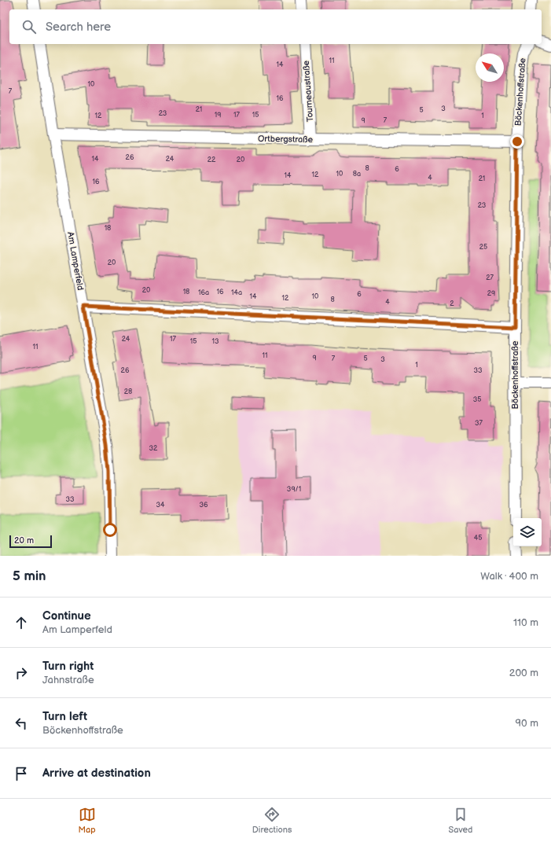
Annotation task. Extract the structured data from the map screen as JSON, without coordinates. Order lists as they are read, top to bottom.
{
  "streets": {
    "street": [
      "Tourneaustraße",
      "Böckenhoffstraße",
      "Ortbergstraße",
      "Am Lamperfeld"
    ]
  },
  "crossings": [
    ["Tourneaustraße", "Ortbergstraße"],
    ["Böckenhoffstraße", "Ortbergstraße"],
    ["Ortbergstraße", "Am Lamperfeld"]
  ],
  "house_numbers": [
    "11",
    "14",
    "10",
    "7",
    "16",
    "3",
    "21",
    "5",
    "23",
    "19",
    "17",
    "15",
    "12",
    "1",
    "9",
    "7",
    "26",
    "14",
    "24",
    "22",
    "20",
    "8",
    "6",
    "10",
    "8a",
    "12",
    "14",
    "4",
    "21",
    "16",
    "23",
    "18",
    "25",
    "20",
    "27",
    "20",
    "18",
    "16",
    "16a",
    "14a",
    "29",
    "6",
    "14",
    "10",
    "12",
    "8",
    "4",
    "2",
    "24",
    "17",
    "15",
    "13",
    "11",
    "11",
    "9",
    "7",
    "5",
    "3",
    "1",
    "26",
    "33",
    "28",
    "35",
    "37",
    "32",
    "39/1",
    "33",
    "34",
    "36",
    "45"
  ],
  "scale_bar": "20 m",
  "north": "top left",
  "page": {
    "search": "Search here",
    "scale": "20 m",
    "heading": ["5 min", "Walk · 400 m"],
    "list": [
      ["Continue", "Am Lamperfeld", "110 m"],
      ["Turn right", "Jahnstraße", "200 m"],
      ["Turn left", "Böckenhoffstraße", "90 m"],
      "Arrive at destination"
    ],
    "nav": ["Map", "Directions", "Saved"]
  }
}
